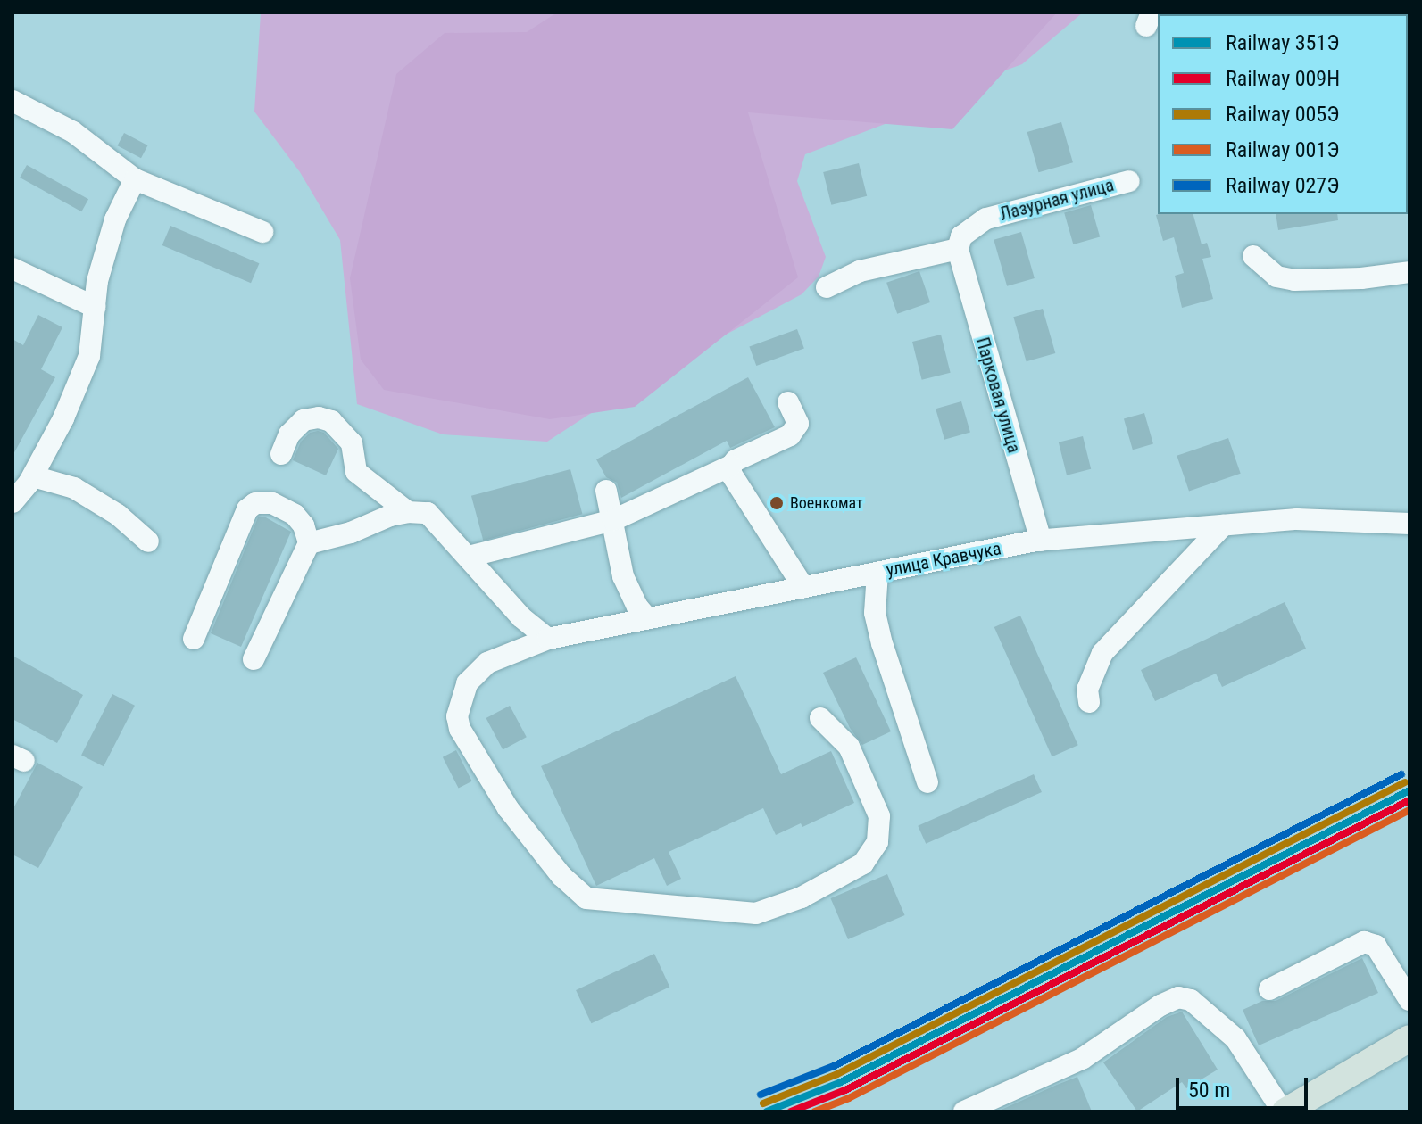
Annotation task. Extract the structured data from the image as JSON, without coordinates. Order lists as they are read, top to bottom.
{
  "streets": {
    "lane": ["Лазурная улица", "Парковая улица", "улица Кравчука"]
  },
  "crossings": [
    ["Лазурная улица", "Парковая улица"],
    ["Парковая улица", "улица Кравчука"]
  ],
  "places": ["Военкомат"],
  "lines": [
    "rail line 027Э",
    "rail line 005Э",
    "rail line 351Э",
    "rail line 009Н",
    "rail line 001Э"
  ],
  "legend": [
    "Railway 351Э",
    "Railway 009Н",
    "Railway 005Э",
    "Railway 001Э",
    "Railway 027Э"
  ],
  "scale_bar": "50 m"
}
